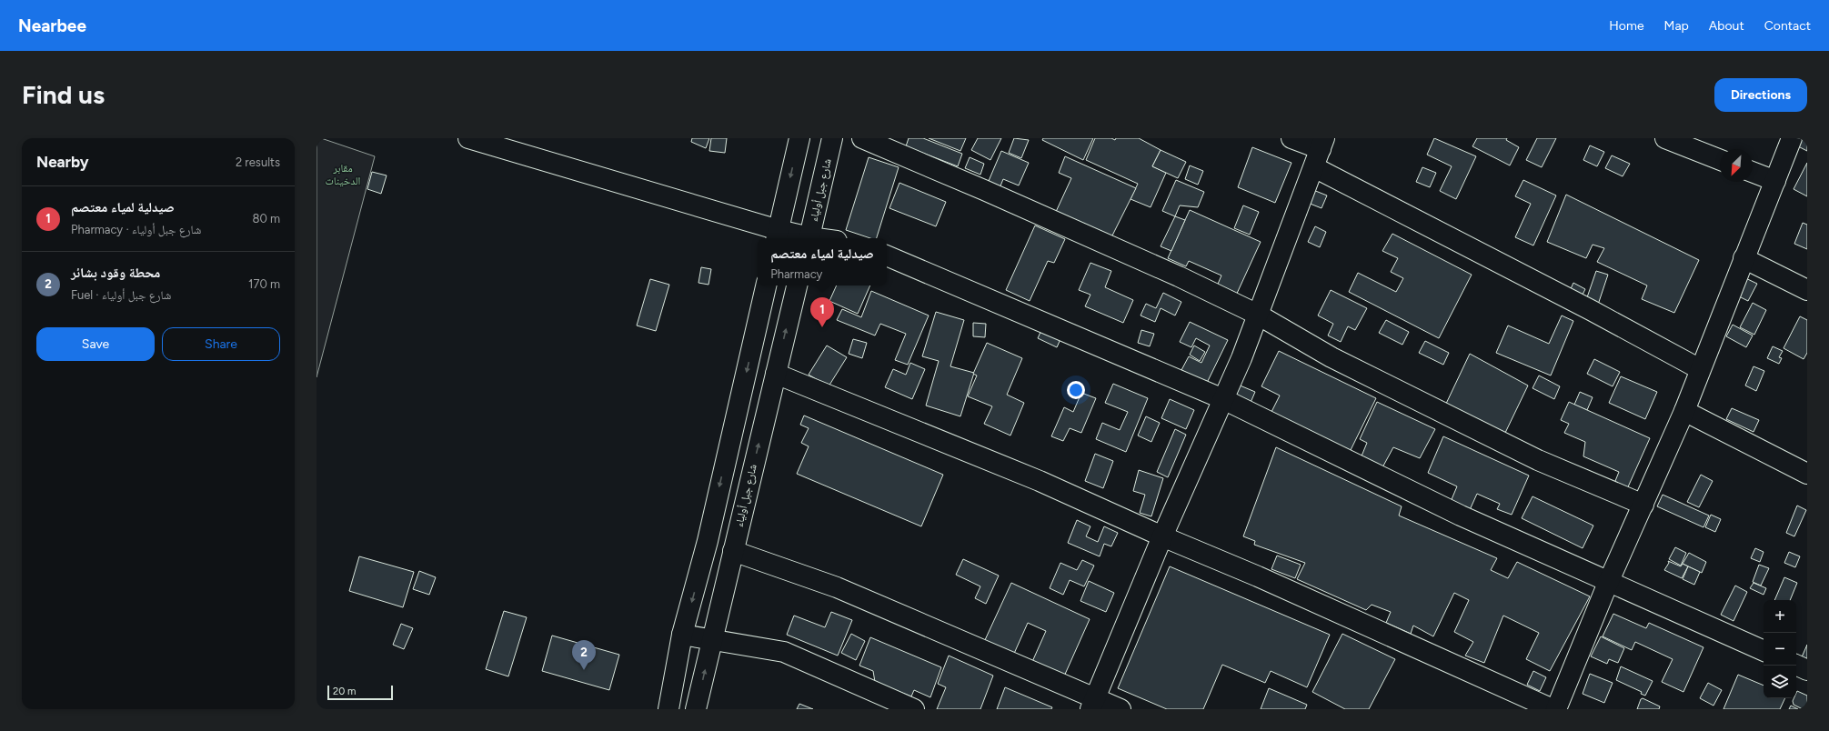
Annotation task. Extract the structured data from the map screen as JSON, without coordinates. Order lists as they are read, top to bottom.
{
  "streets": {
    "street": ["شارع جبل أولياء"]
  },
  "parks": ["مقابر الدخينات"],
  "scale_bar": "20 m",
  "north": "bottom left",
  "page": {
    "header": "Nearbee",
    "nav": [
      "Home",
      "Map",
      "About",
      "Contact"
    ],
    "buttons": [
      "Directions",
      ["Save", "Share"]
    ],
    "title": "Find us",
    "heading": ["Nearby", "2 results"],
    "list": [
      {
        "mark": "1",
        "name": "صيدلية لمياء معتصم",
        "note": "Pharmacy · شارع جبل أولياء",
        "value": "80 m"
      },
      {
        "mark": "2",
        "name": "محطة وقود بشائر",
        "note": "Fuel · شارع جبل أولياء",
        "value": "170 m"
      }
    ],
    "popup": ["صيدلية لمياء معتصم", "Pharmacy"],
    "pins": ["1", "2"],
    "map_buttons": ["+", "−"],
    "scale": "20 m"
  }
}
